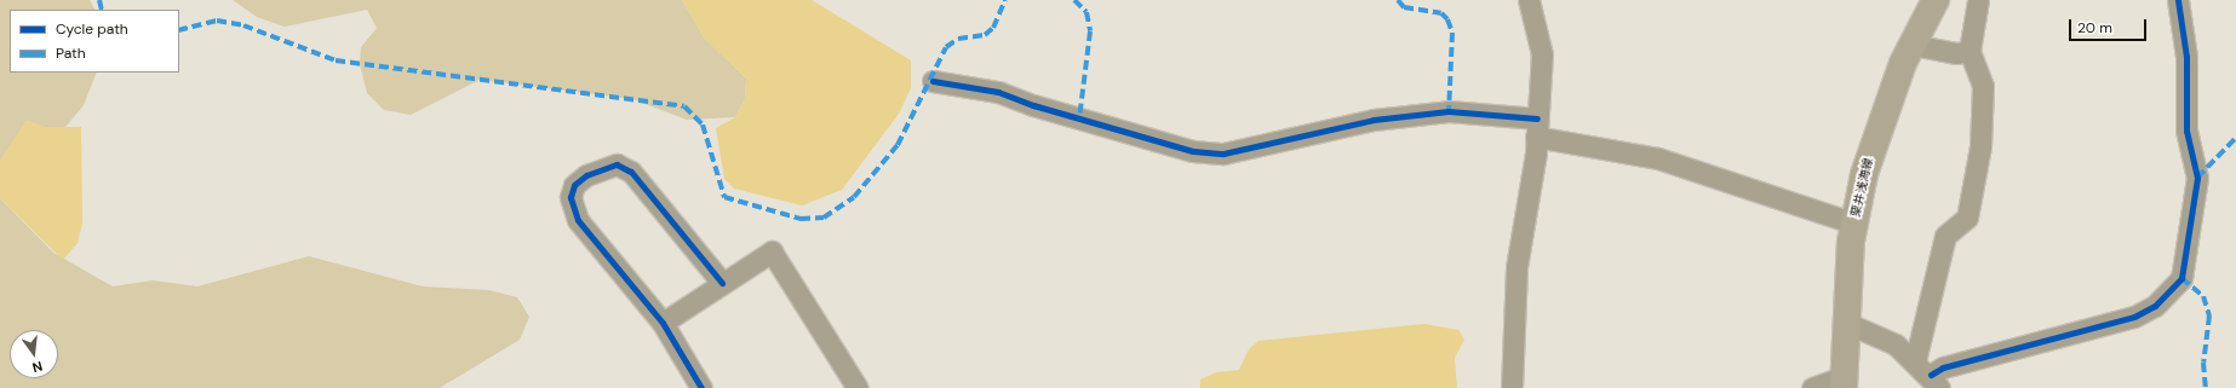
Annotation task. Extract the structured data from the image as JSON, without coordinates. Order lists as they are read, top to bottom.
{
  "streets": {
    "main road": ["粟井浅海線"]
  },
  "legend": ["Cycle path", "Path"],
  "scale_bar": "20 m",
  "north": "bottom"
}
